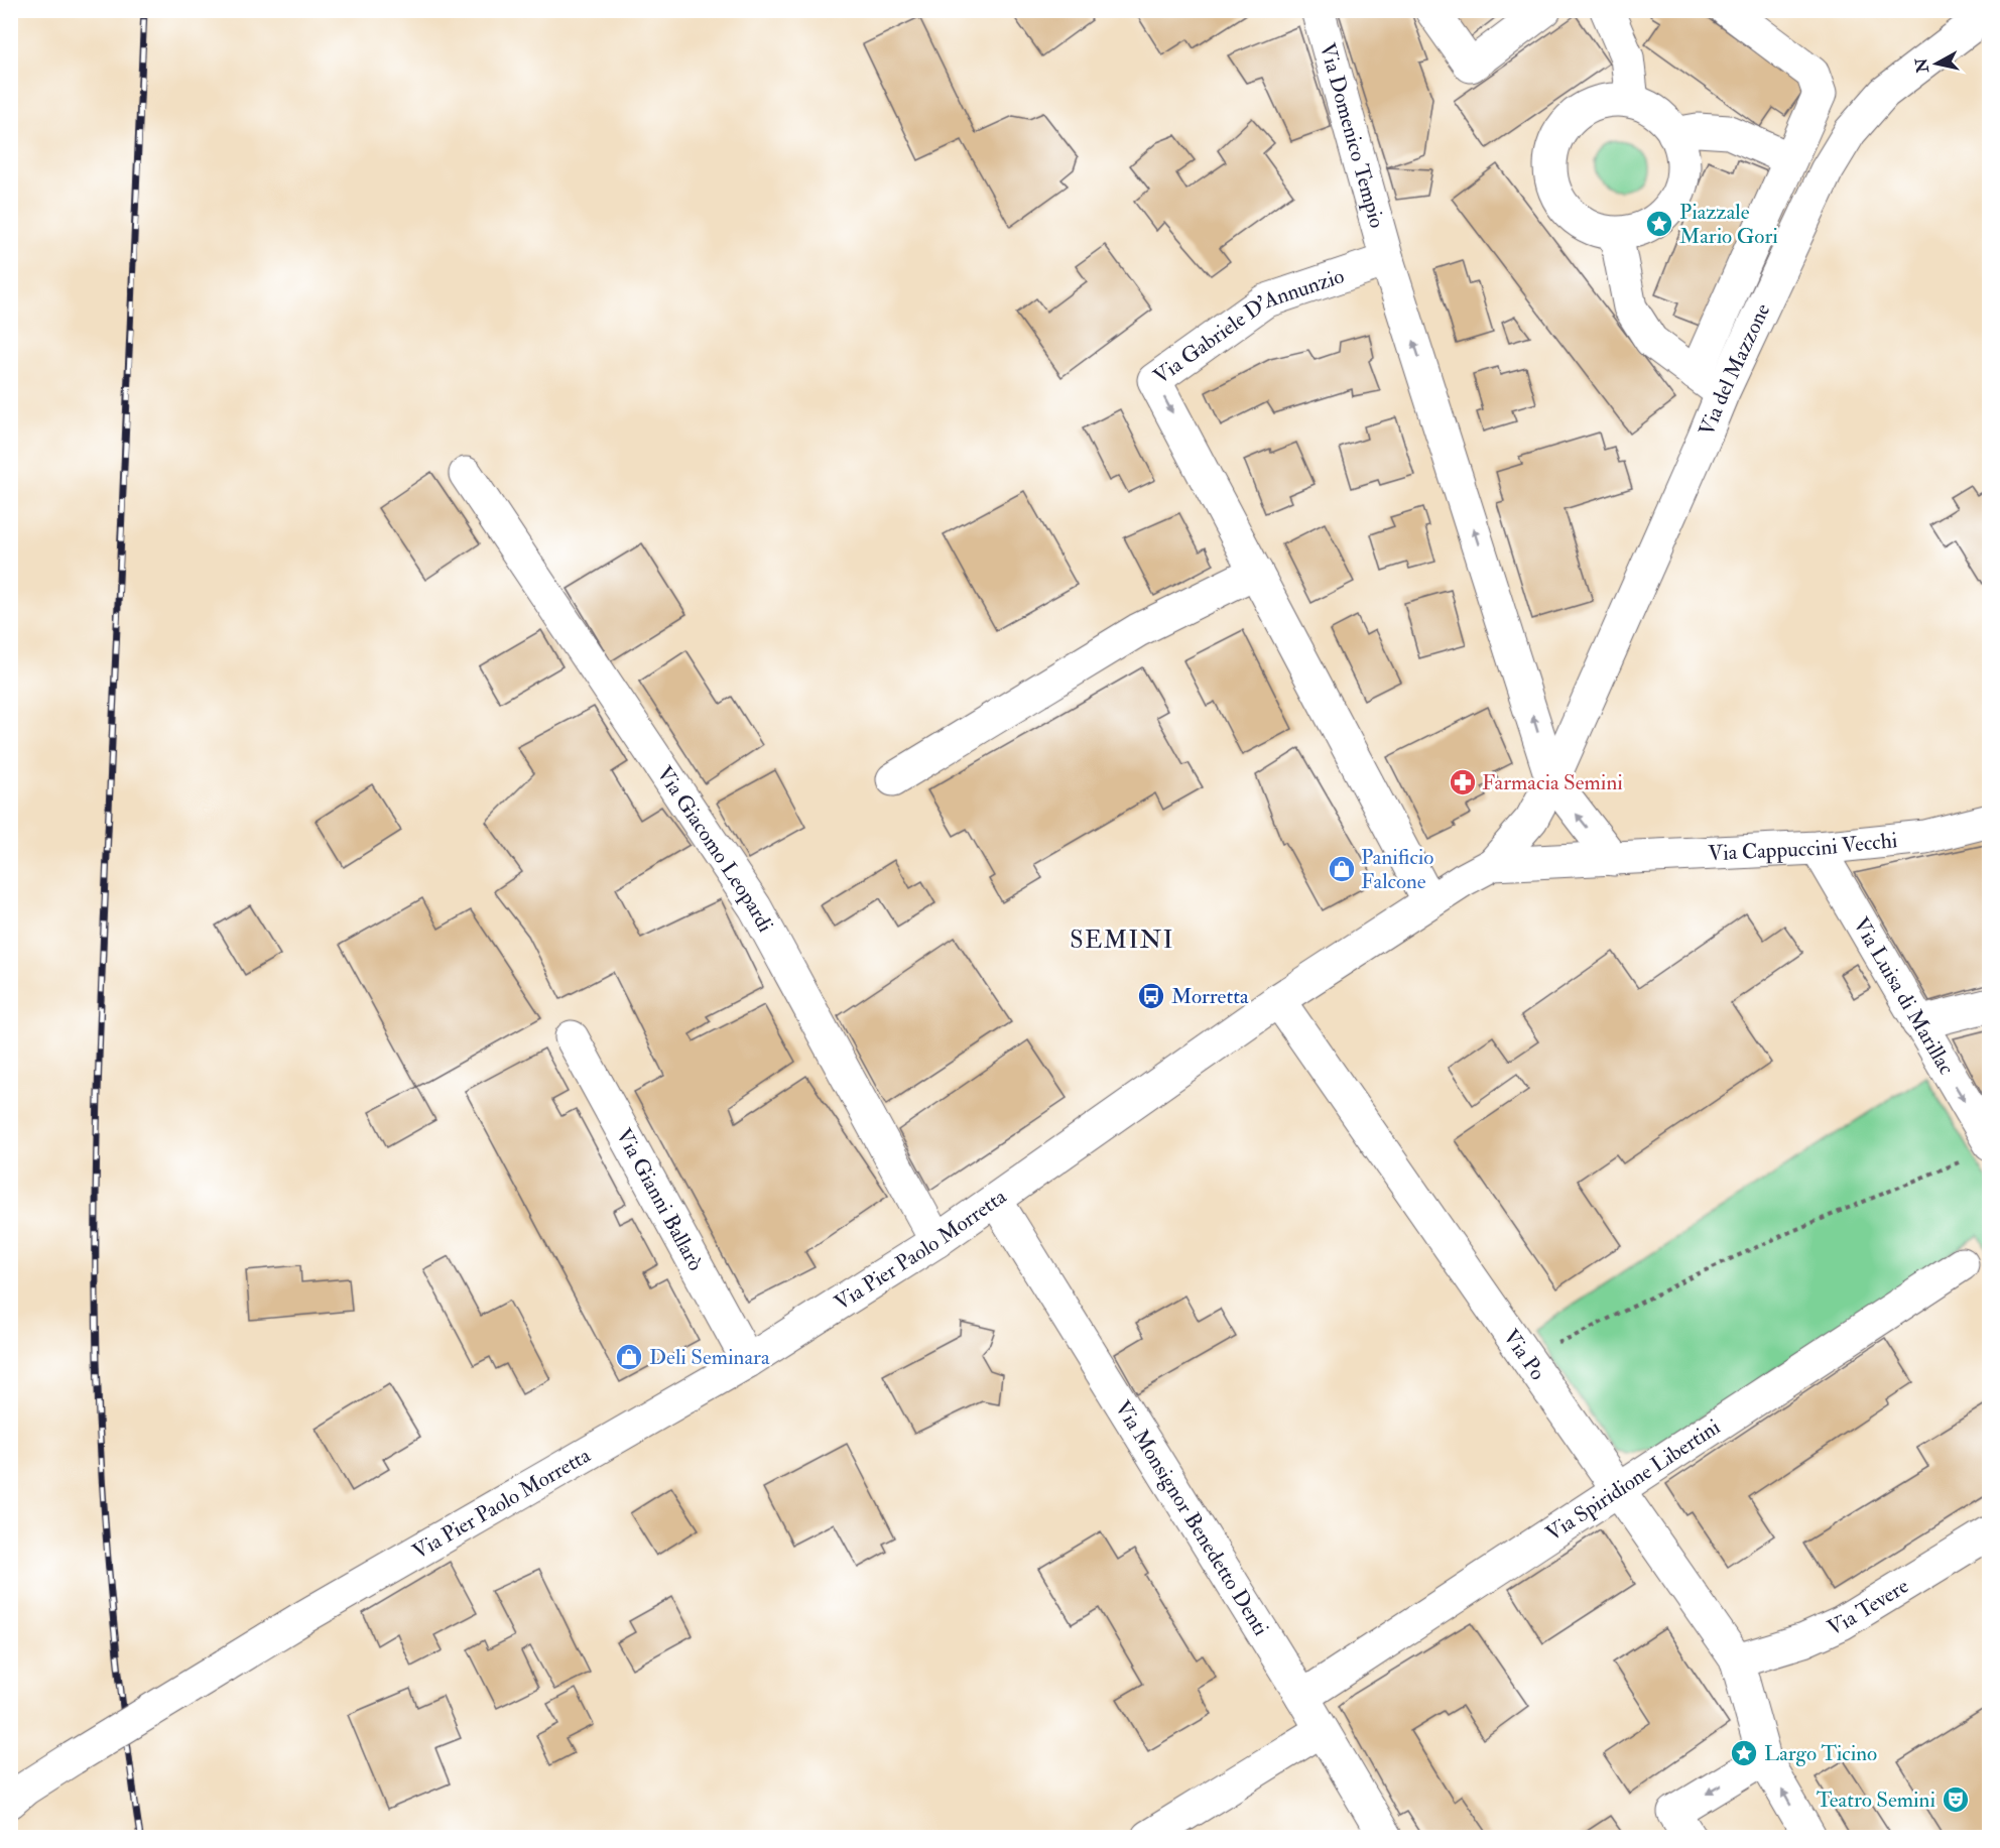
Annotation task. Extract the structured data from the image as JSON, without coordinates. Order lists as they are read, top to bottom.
{
  "streets": {
    "street": [
      "Via Domenico Tempio",
      "Via Gabriele D'Annunzio",
      "Via del Mazzone",
      "Via Cappuccini Vecchi",
      "Via Giacomo Leopardi",
      "Via Luisa di Marillac",
      "Via Gianni Ballarò",
      "Via Pier Paolo Morretta",
      "Via Po",
      "Via Spiridione Libertini",
      "Via Monsignor Benedetto Denti",
      "Via Tevere"
    ]
  },
  "crossings": [
    ["Via Domenico Tempio", "Via Gabriele D'Annunzio"],
    ["Via Gabriele D'Annunzio", "Via Pier Paolo Morretta"],
    ["Via del Mazzone", "Via Pier Paolo Morretta"],
    ["Via Cappuccini Vecchi", "Via Luisa di Marillac"],
    ["Via Cappuccini Vecchi", "Via Pier Paolo Morretta"],
    ["Via Giacomo Leopardi", "Via Pier Paolo Morretta"],
    ["Via Gianni Ballarò", "Via Pier Paolo Morretta"],
    ["Via Pier Paolo Morretta", "Via Po"],
    ["Via Pier Paolo Morretta", "Via Monsignor Benedetto Denti"],
    ["Via Po", "Via Spiridione Libertini"],
    ["Via Po", "Via Tevere"],
    ["Via Spiridione Libertini", "Via Monsignor Benedetto Denti"]
  ],
  "one_way": ["Via Luisa di Marillac"],
  "districts": ["SEMINI"],
  "places": {
    "place": ["Piazzale Mario Gori", "Largo Ticino"],
    "pharmacy": ["Farmacia Semini"],
    "shop": ["Panificio Falcone", "Deli Seminara"],
    "bus stop": ["Morretta"],
    "theatre": ["Teatro Semini"]
  },
  "north": "left"
}
